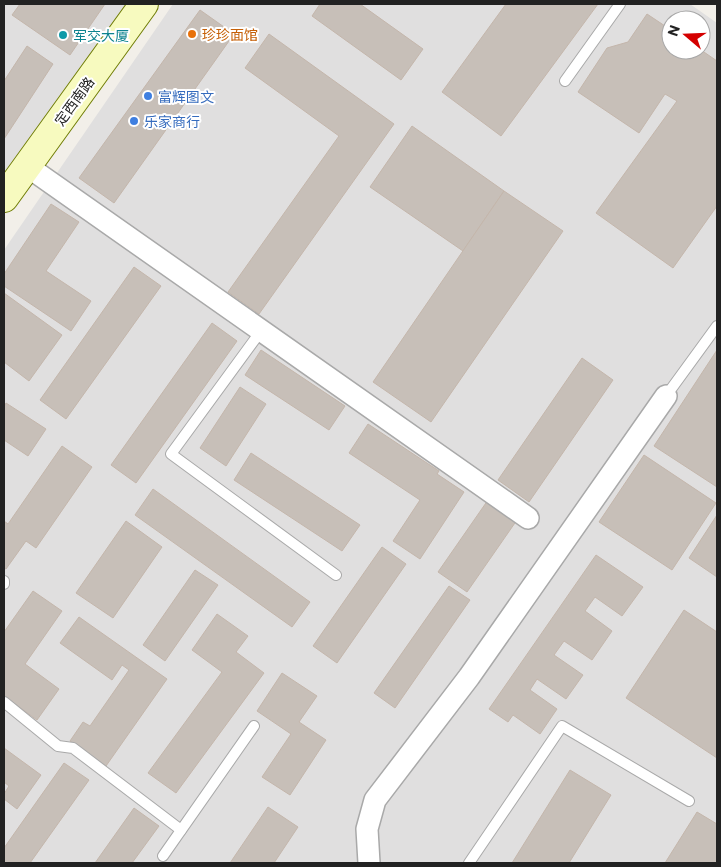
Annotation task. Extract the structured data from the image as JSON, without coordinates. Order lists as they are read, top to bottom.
{
  "streets": {
    "main road": ["定西南路"]
  },
  "places": [
    "珍珍面馆",
    "军交大厦",
    "富辉图文",
    "乐家商行"
  ],
  "north": "left"
}
